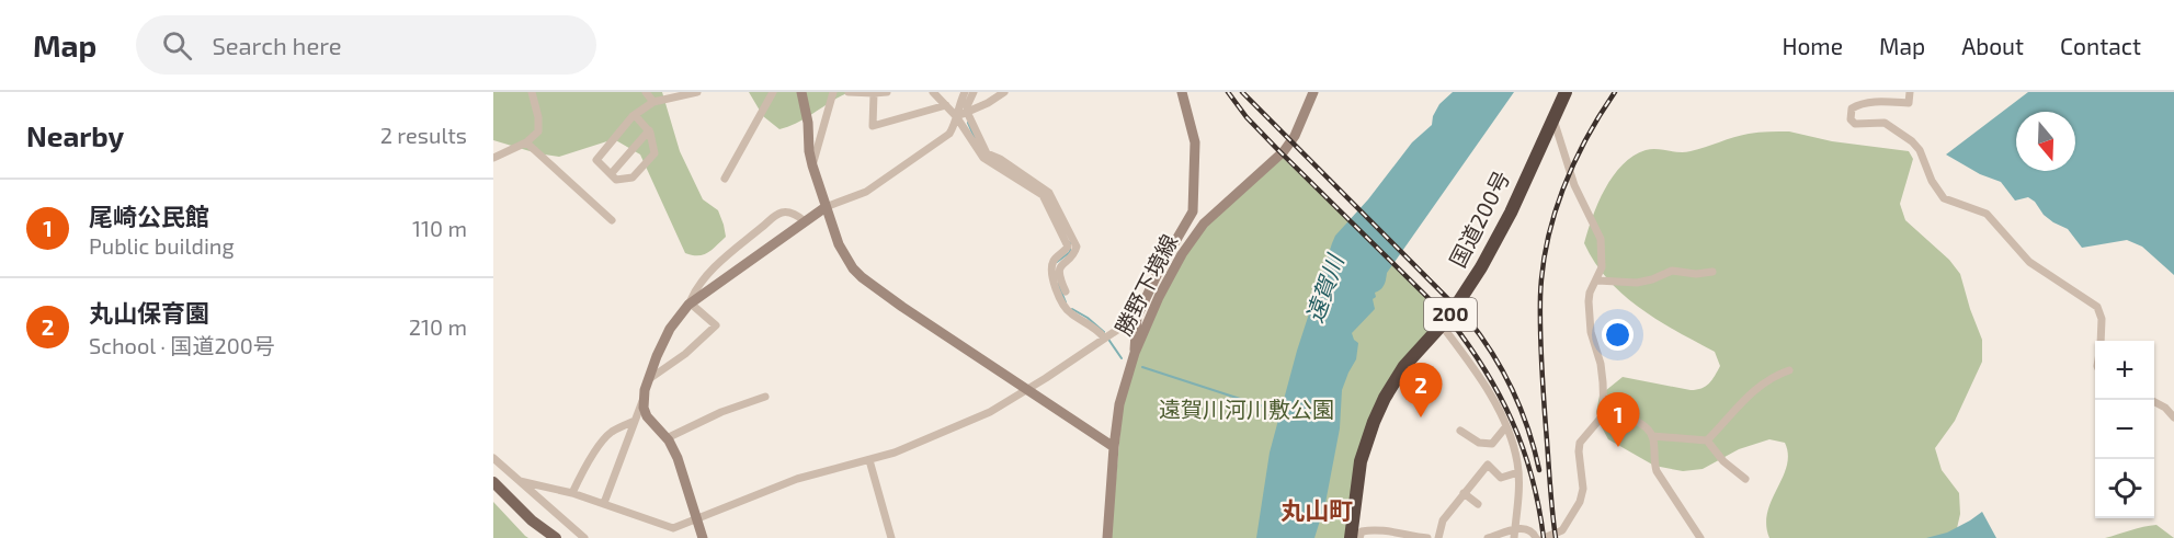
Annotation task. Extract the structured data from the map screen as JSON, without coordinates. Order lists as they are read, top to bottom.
{
  "streets": {
    "highway": ["国道200号", "200"],
    "street": ["勝野下境線"]
  },
  "districts": ["丸山町"],
  "water": ["遠賀川"],
  "parks": ["遠賀川河川敷公園"],
  "north": "bottom",
  "page": {
    "header": "Map",
    "search": "Search here",
    "nav": [
      "Home",
      "Map",
      "About",
      "Contact"
    ],
    "heading": ["Nearby", "2 results"],
    "list": [
      {
        "mark": "1",
        "name": "尾崎公民館",
        "note": "Public building",
        "value": "110 m"
      },
      {
        "mark": "2",
        "name": "丸山保育園",
        "note": "School · 国道200号",
        "value": "210 m"
      }
    ],
    "map_buttons": ["+", "−"],
    "pins": ["2", "1"]
  }
}
